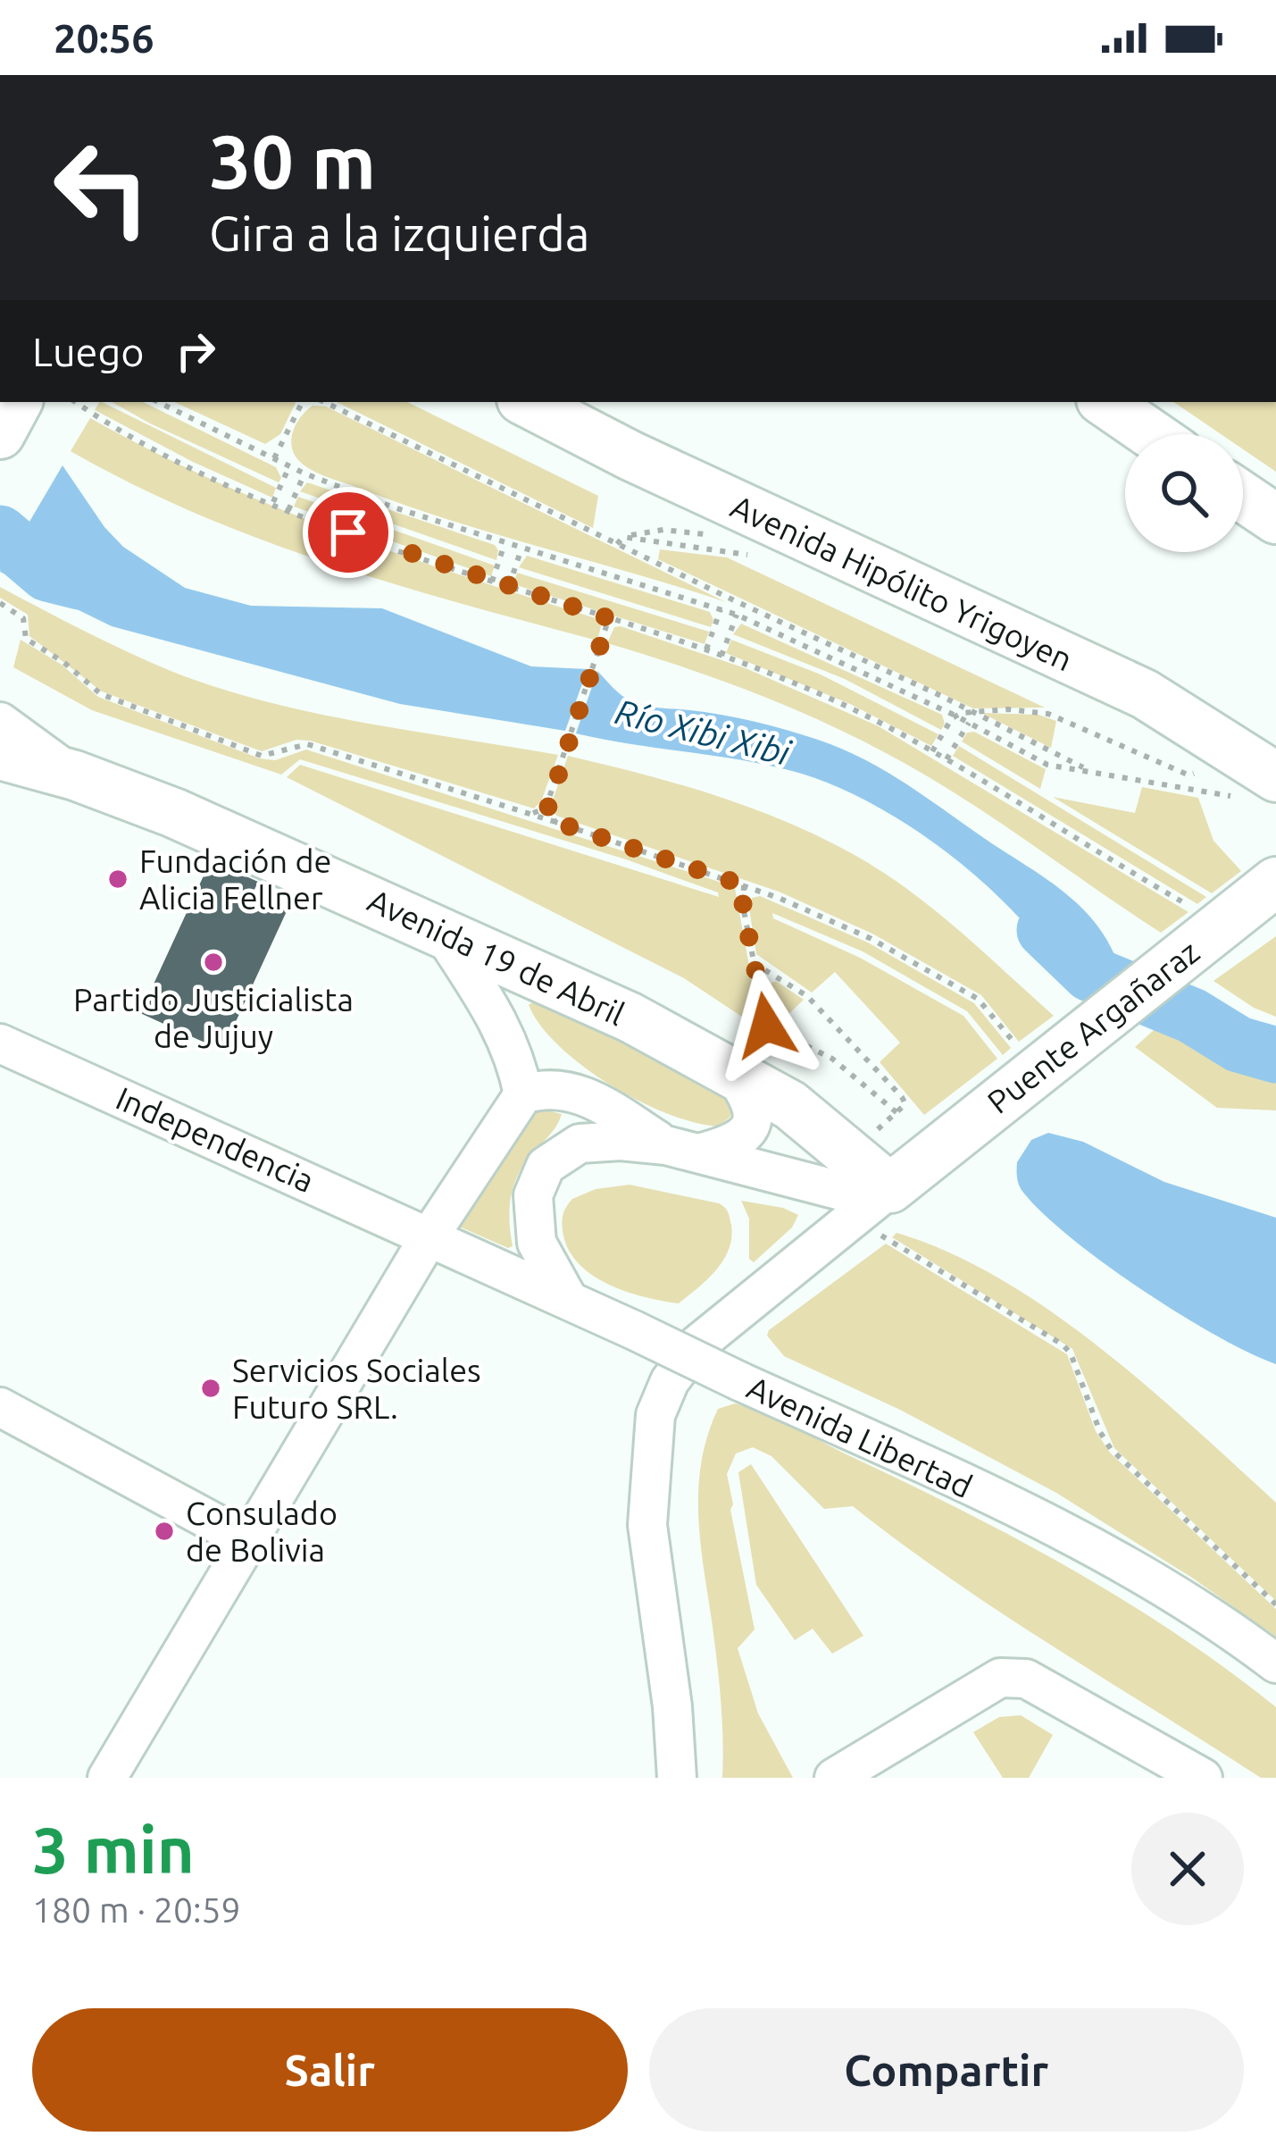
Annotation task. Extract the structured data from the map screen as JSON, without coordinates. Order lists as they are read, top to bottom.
{
  "streets": {
    "main road": ["Avenida Hipólito Yrigoyen", "Avenida 19 de Abril", "Puente Argañaraz"],
    "street": ["Independencia", "Avenida Libertad"]
  },
  "crossings": [
    ["Avenida 19 de Abril", "Puente Argañaraz"],
    ["Independencia", "Avenida Libertad"]
  ],
  "water": ["Río Xibi Xibi"],
  "places": [
    "Fundación de Alicia Fellner",
    "Partido Justicialista de Jujuy",
    "Servicios Sociales Futuro SRL.",
    "Consulado de Bolivia"
  ],
  "page": {
    "status": "20:56",
    "turn": ["30 m", "Gira a la izquierda"],
    "then": "Luego",
    "heading": ["3 min", "180 m · 20:59"],
    "buttons": ["Salir", "Compartir"]
  }
}
